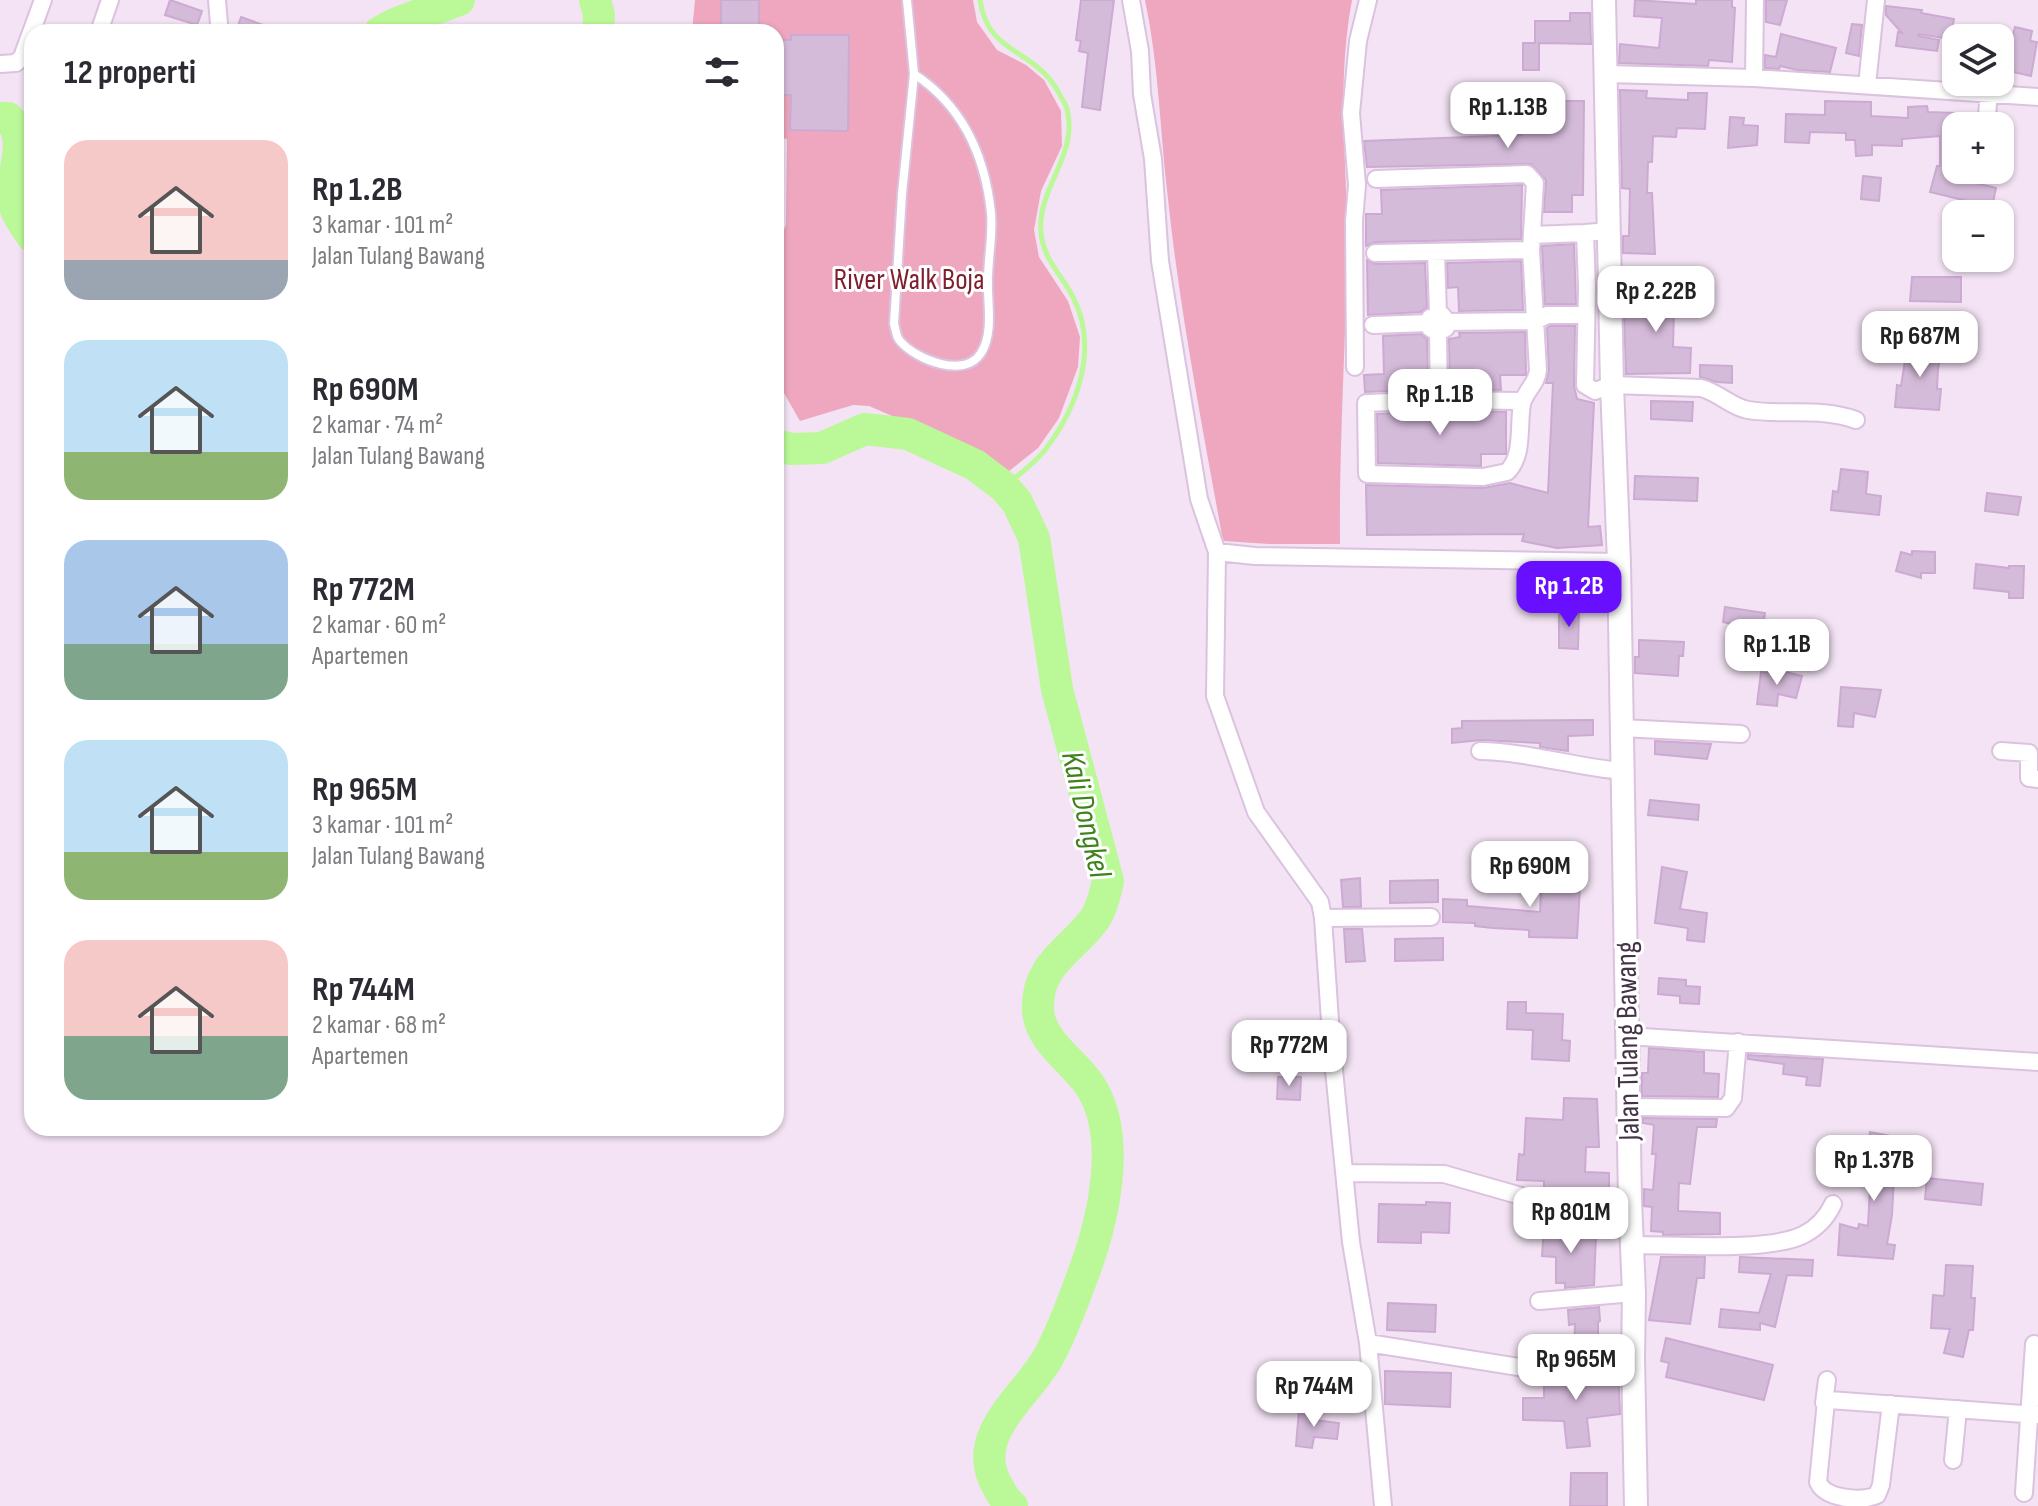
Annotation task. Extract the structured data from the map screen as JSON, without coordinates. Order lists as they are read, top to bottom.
{
  "streets": {
    "street": ["Jalan Tulang Bawang"]
  },
  "water": ["Kali Dongkel"],
  "parks": ["River Walk Boja"],
  "page": {
    "map_buttons": ["+", "−"],
    "heading": "12 properti",
    "price": [
      "Rp 1.13B",
      "Rp 2.22B",
      "Rp 687M",
      "Rp 1.1B",
      "Rp 1.2B",
      "Rp 1.1B",
      "Rp 690M",
      "Rp 772M",
      "Rp 1.37B",
      "Rp 801M",
      "Rp 965M",
      "Rp 744M"
    ],
    "list": [
      {
        "name": "Rp 1.2B",
        "note": "3 kamar · 101 m² · Jalan Tulang Bawang"
      },
      {
        "name": "Rp 690M",
        "note": "2 kamar · 74 m² · Jalan Tulang Bawang"
      },
      {
        "name": "Rp 772M",
        "note": "2 kamar · 60 m² · Apartemen"
      },
      {
        "name": "Rp 965M",
        "note": "3 kamar · 101 m² · Jalan Tulang Bawang"
      },
      {
        "name": "Rp 744M",
        "note": "2 kamar · 68 m² · Apartemen"
      }
    ]
  }
}
